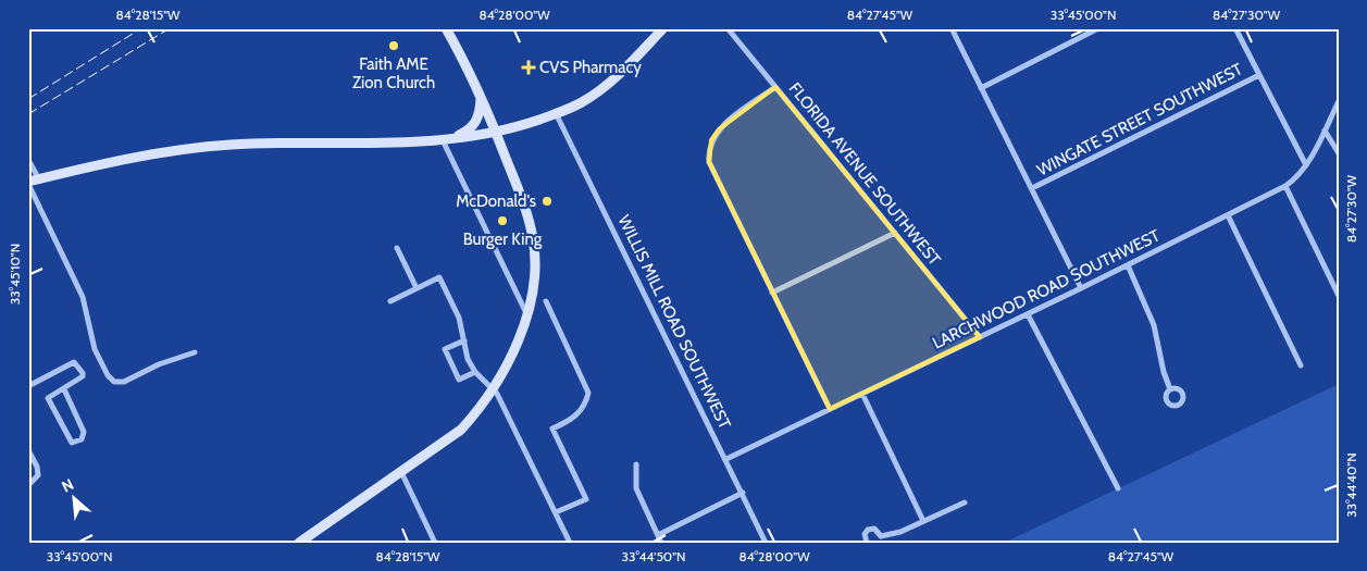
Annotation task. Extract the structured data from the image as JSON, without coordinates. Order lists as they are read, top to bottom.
{
  "streets": {
    "street": [
      "WINGATE STREET SOUTHWEST",
      "FLORIDA AVENUE SOUTHWEST",
      "LARCHWOOD ROAD SOUTHWEST",
      "WILLIS MILL ROAD SOUTHWEST"
    ]
  },
  "crossings": [
    ["FLORIDA AVENUE SOUTHWEST", "LARCHWOOD ROAD SOUTHWEST"],
    ["LARCHWOOD ROAD SOUTHWEST", "WILLIS MILL ROAD SOUTHWEST"]
  ],
  "places": {
    "other": ["Faith AME Zion Church", "McDonald's", "Burger King"],
    "health": ["CVS Pharmacy"]
  },
  "north": "top left",
  "coordinates": [
    "84°28'15\"W",
    "84°28'00\"W",
    "84°27'45\"W",
    "33°45'00\"N",
    "84°27'30\"W",
    "33°45'10\"N",
    "33°44'40\"N",
    "33°44'50\"N"
  ]
}
